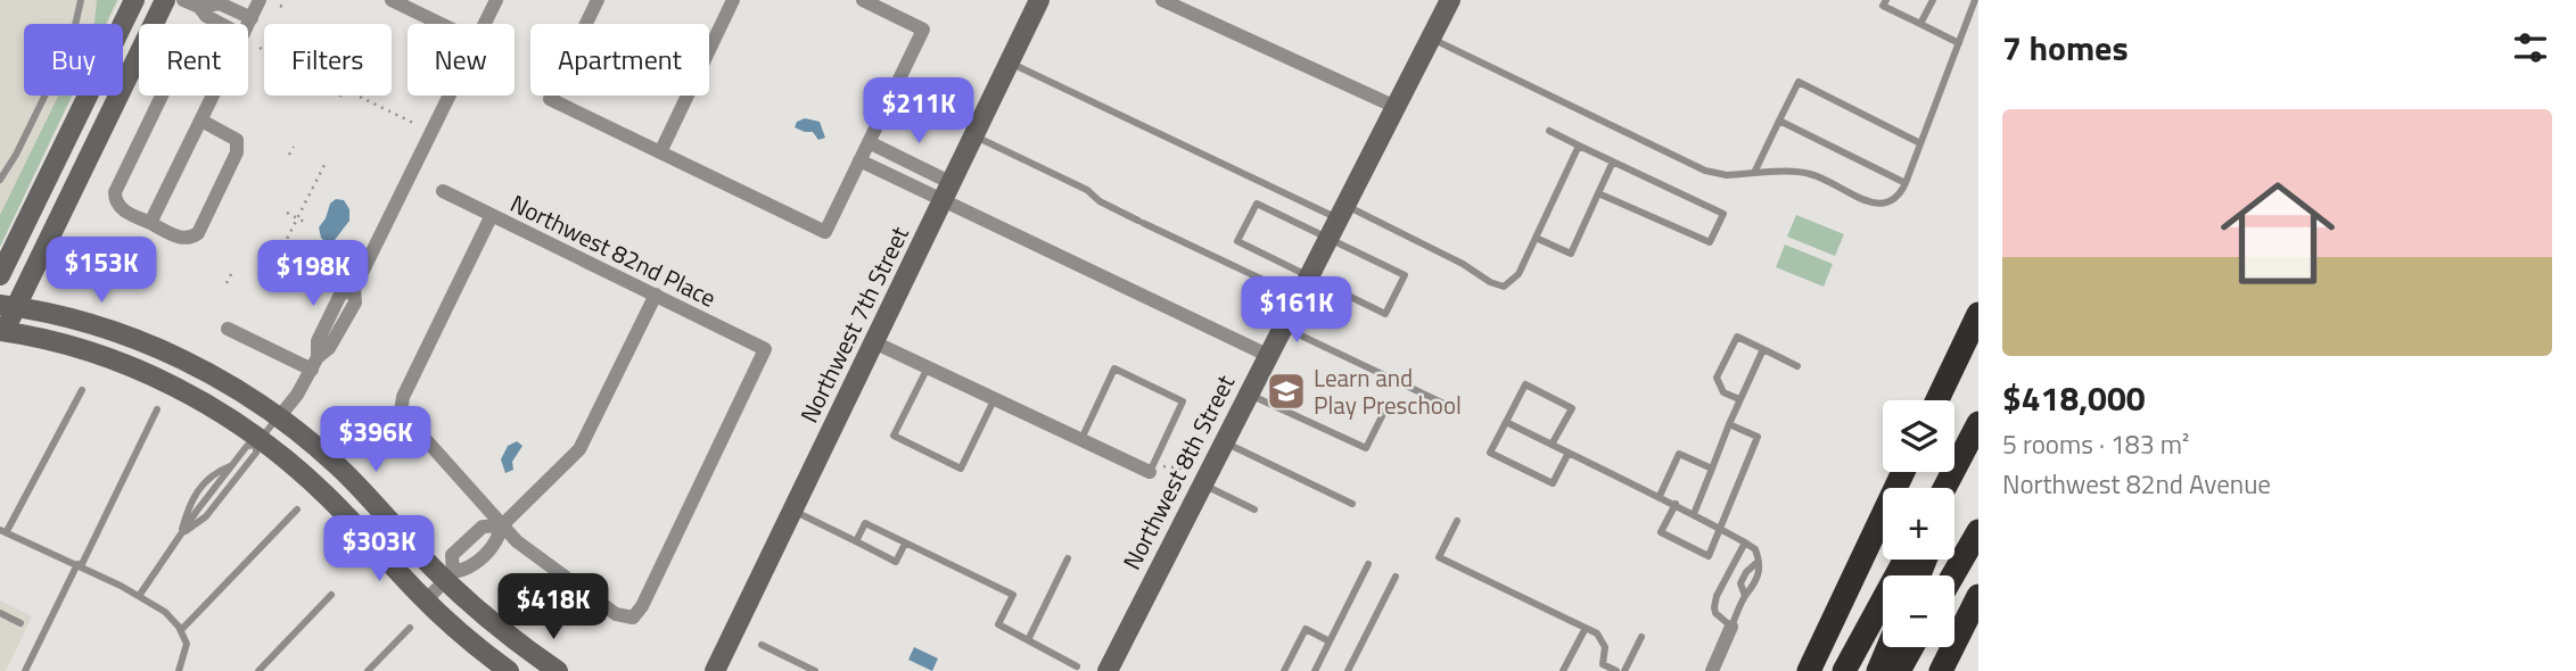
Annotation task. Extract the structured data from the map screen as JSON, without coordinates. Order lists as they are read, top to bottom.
{
  "streets": {
    "street": ["Northwest 82nd Place", "Northwest 7th Street", "Northwest 8th Street"]
  },
  "places": {
    "school or university": ["Learn and Play Preschool"]
  },
  "page": {
    "heading": "7 homes",
    "chip": [
      "Buy",
      "Rent",
      "Filters",
      "New",
      "Apartment"
    ],
    "price": [
      "$211K",
      "$153K",
      "$198K",
      "$161K",
      "$396K",
      "$303K",
      "$418K"
    ],
    "list": [
      {
        "name": "$418,000",
        "note": "5 rooms · 183 m² · Northwest 82nd Avenue"
      }
    ],
    "map_buttons": ["+", "−"]
  }
}
